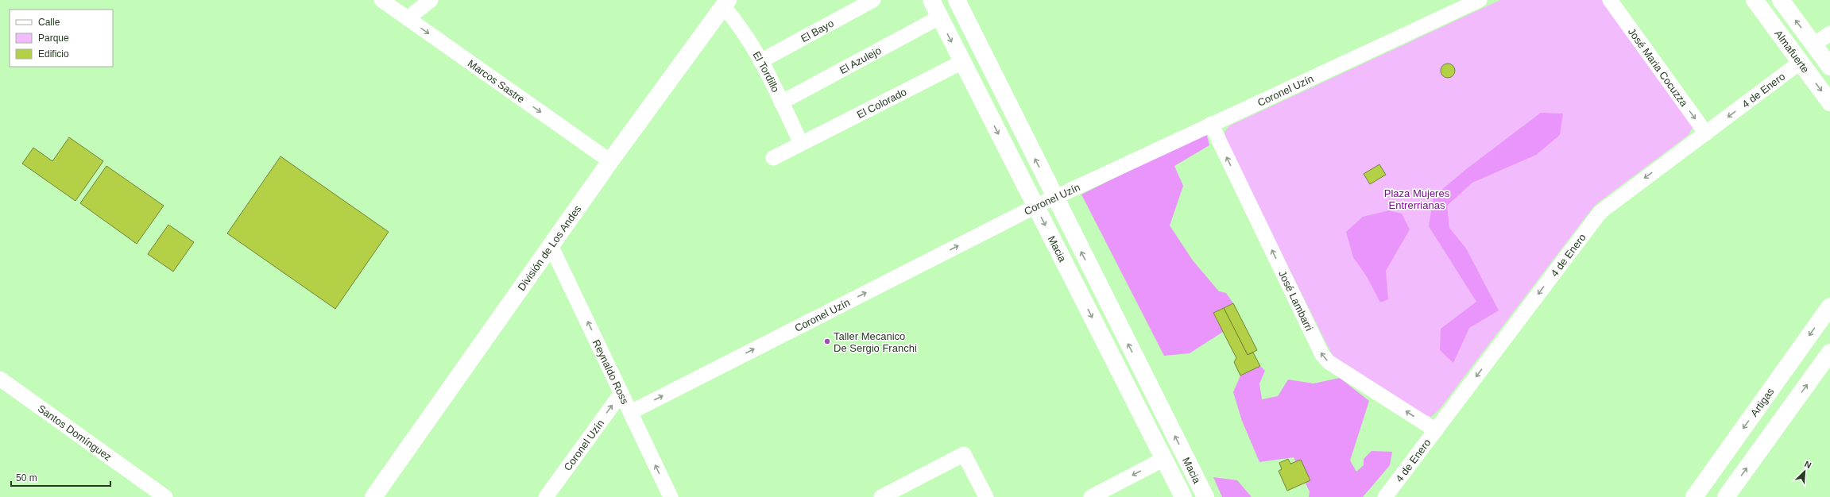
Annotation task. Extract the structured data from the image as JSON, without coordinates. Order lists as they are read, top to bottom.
{
  "streets": {
    "street": [
      "El Bayo",
      "Almafuerte",
      "El Azulejo",
      "José Maria Cocuzza",
      "El Tordillo",
      "Marcos Sastre",
      "Coronel Uzín",
      "4 de Enero",
      "El Colorado",
      "División de Los Andes",
      "Macia",
      "José Lambarri",
      "Reynaldo Ross",
      "Artigas",
      "Santos Domínguez"
    ]
  },
  "crossings": [
    ["El Bayo", "El Tordillo"],
    ["Almafuerte", "4 de Enero"],
    ["El Azulejo", "El Tordillo"],
    ["El Azulejo", "Macia"],
    ["José Maria Cocuzza", "4 de Enero"],
    ["El Tordillo", "El Colorado"],
    ["El Tordillo", "División de Los Andes"],
    ["Marcos Sastre", "División de Los Andes"],
    ["Coronel Uzín", "Macia"],
    ["Coronel Uzín", "José Lambarri"],
    ["Coronel Uzín", "Reynaldo Ross"],
    ["4 de Enero", "José Lambarri"],
    ["El Colorado", "Macia"],
    ["División de Los Andes", "Reynaldo Ross"]
  ],
  "one_way": [
    "José Maria Cocuzza",
    "Marcos Sastre",
    "Coronel Uzín",
    "4 de Enero",
    "José Lambarri",
    "Reynaldo Ross"
  ],
  "parks": ["Plaza Mujeres Entrerrianas"],
  "places": ["Taller Mecanico De Sergio Franchi"],
  "legend": ["Calle", "Parque", "Edificio"],
  "scale_bar": "50 m",
  "north": "top right"
}
